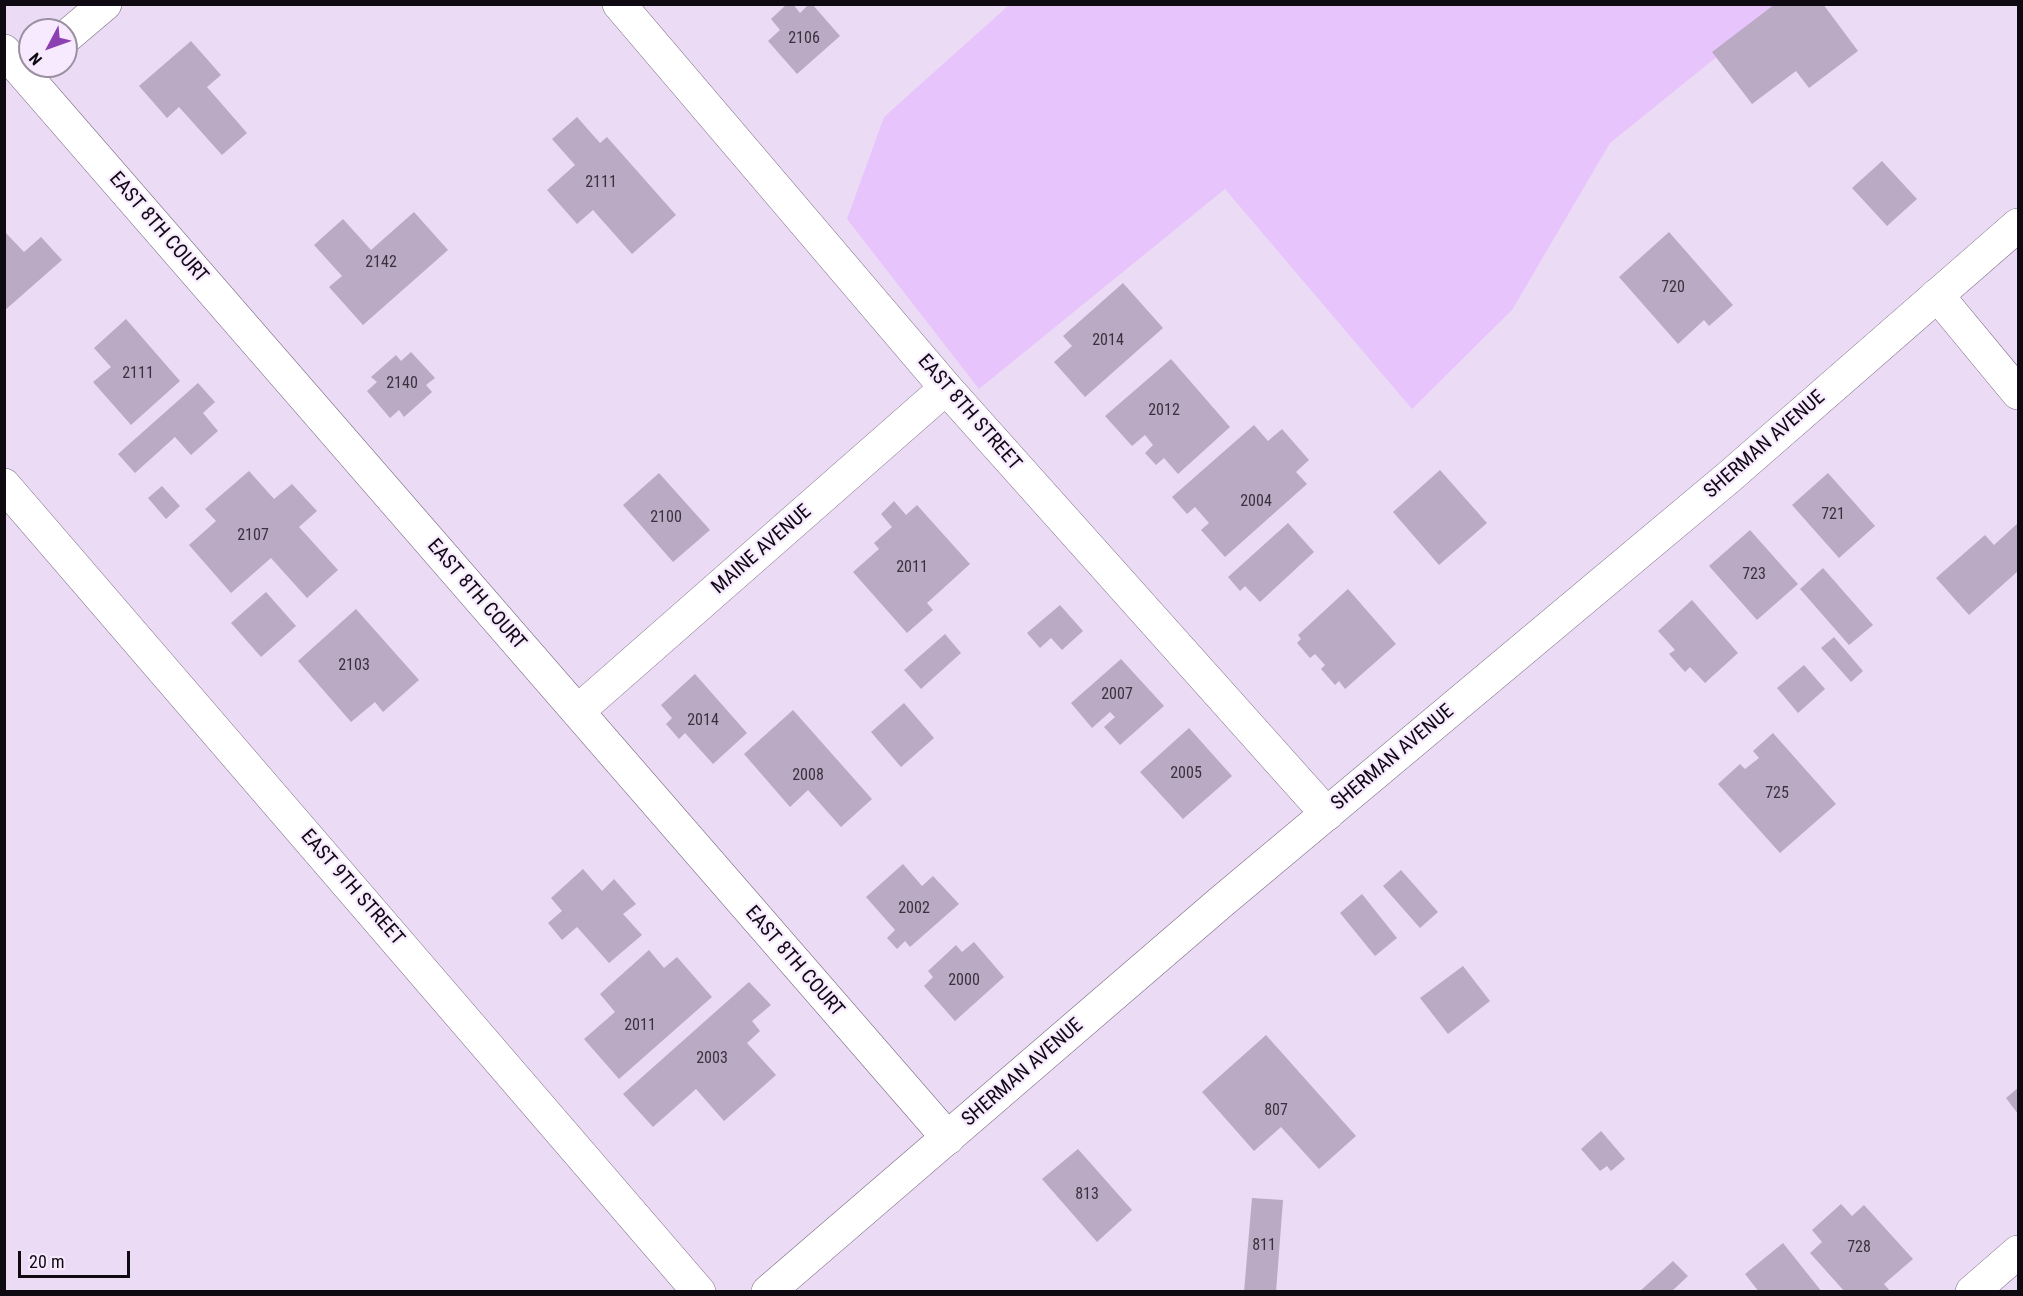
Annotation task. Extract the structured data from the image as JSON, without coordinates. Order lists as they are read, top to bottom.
{
  "streets": {
    "street": [
      "EAST 8TH COURT",
      "EAST 8TH STREET",
      "SHERMAN AVENUE",
      "MAINE AVENUE",
      "EAST 9TH STREET"
    ]
  },
  "crossings": [
    ["EAST 8TH COURT", "SHERMAN AVENUE"],
    ["EAST 8TH COURT", "MAINE AVENUE"],
    ["EAST 8TH STREET", "SHERMAN AVENUE"],
    ["EAST 8TH STREET", "MAINE AVENUE"]
  ],
  "house_numbers": [
    "2106",
    "2111",
    "2142",
    "720",
    "2014",
    "2111",
    "2140",
    "2012",
    "2004",
    "721",
    "2100",
    "2107",
    "2011",
    "723",
    "2103",
    "2007",
    "2014",
    "2005",
    "2008",
    "725",
    "2002",
    "2000",
    "2011",
    "2003",
    "807",
    "813",
    "811",
    "728"
  ],
  "scale_bar": "20 m",
  "north": "bottom left"
}
